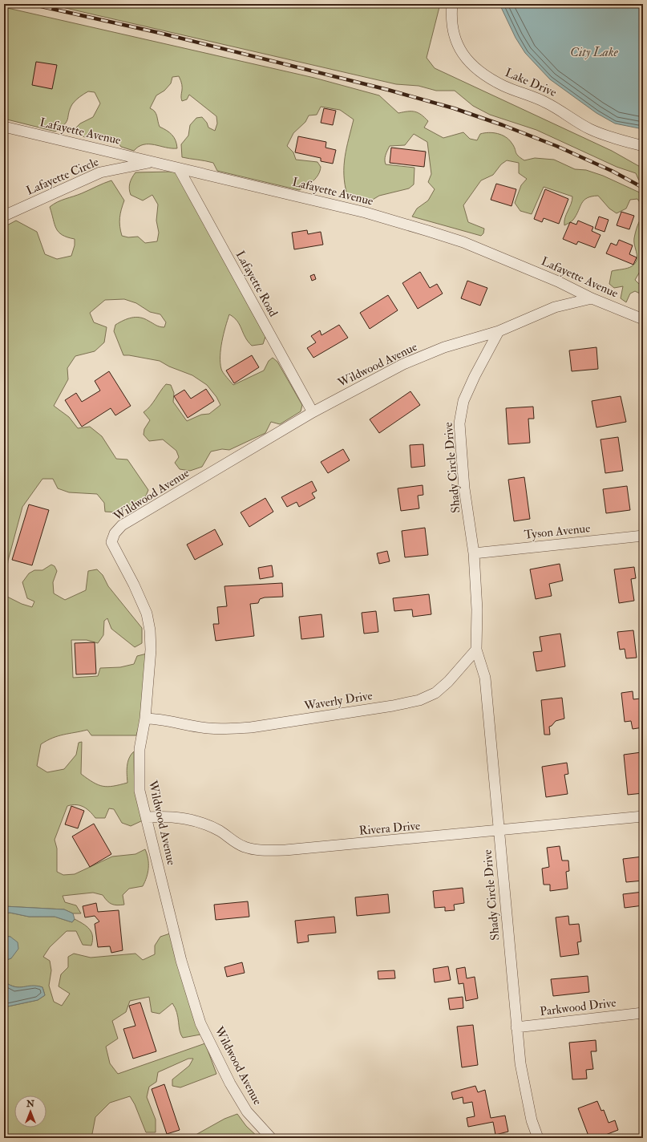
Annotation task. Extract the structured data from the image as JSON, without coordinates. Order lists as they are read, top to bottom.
{
  "streets": {
    "street": [
      "Lake Drive",
      "Lafayette Avenue",
      "Lafayette Circle",
      "Lafayette Road",
      "Wildwood Avenue",
      "Shady Circle Drive",
      "Tyson Avenue",
      "Waverly Drive",
      "Rivera Drive",
      "Parkwood Drive"
    ]
  },
  "crossings": [
    ["Lafayette Avenue", "Lafayette Circle"],
    ["Lafayette Avenue", "Lafayette Road"],
    ["Lafayette Avenue", "Wildwood Avenue"],
    ["Lafayette Road", "Wildwood Avenue"],
    ["Wildwood Avenue", "Shady Circle Drive"],
    ["Wildwood Avenue", "Waverly Drive"],
    ["Wildwood Avenue", "Rivera Drive"],
    ["Shady Circle Drive", "Tyson Avenue"],
    ["Shady Circle Drive", "Waverly Drive"],
    ["Shady Circle Drive", "Rivera Drive"],
    ["Shady Circle Drive", "Parkwood Drive"]
  ],
  "water": ["City Lake"],
  "north": "top"
}
